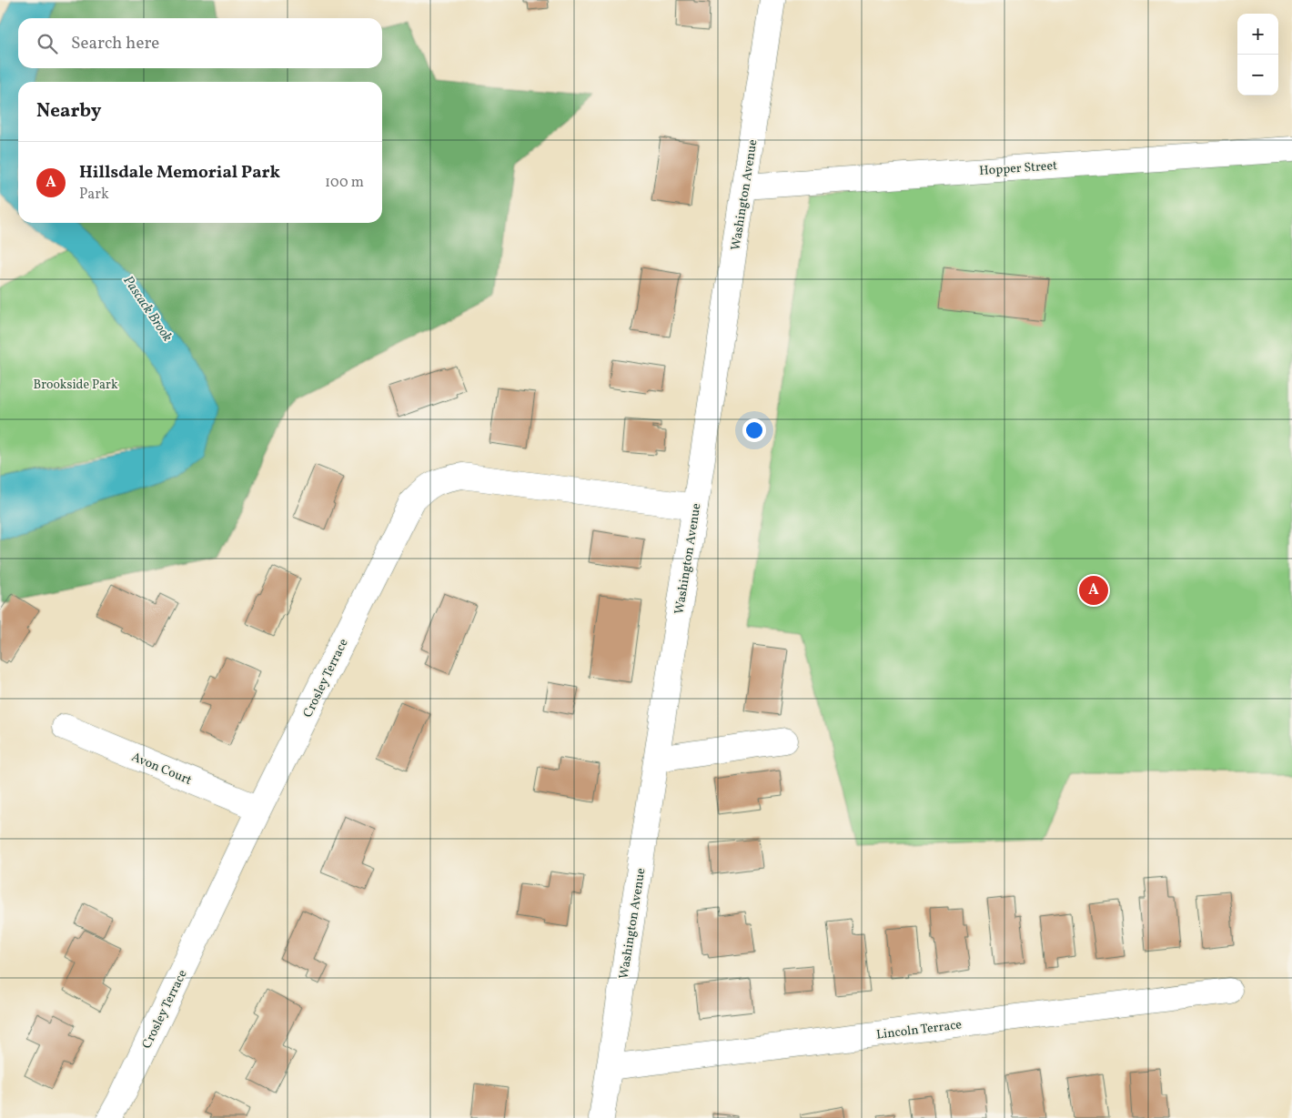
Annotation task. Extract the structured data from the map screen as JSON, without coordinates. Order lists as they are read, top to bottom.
{
  "streets": {
    "street": [
      "Hopper Street",
      "Washington Avenue",
      "Crosley Terrace",
      "Avon Court",
      "Lincoln Terrace"
    ]
  },
  "crossings": [
    ["Hopper Street", "Washington Avenue"],
    ["Washington Avenue", "Crosley Terrace"],
    ["Washington Avenue", "Lincoln Terrace"],
    ["Crosley Terrace", "Avon Court"]
  ],
  "water": ["Pascack Brook"],
  "parks": ["Brookside Park"],
  "page": {
    "map_buttons": ["+", "−"],
    "search": "Search here",
    "heading": "Nearby",
    "list": [
      {
        "mark": "A",
        "name": "Hillsdale Memorial Park",
        "note": "Park",
        "value": "100 m"
      }
    ],
    "pins": "A"
  }
}
